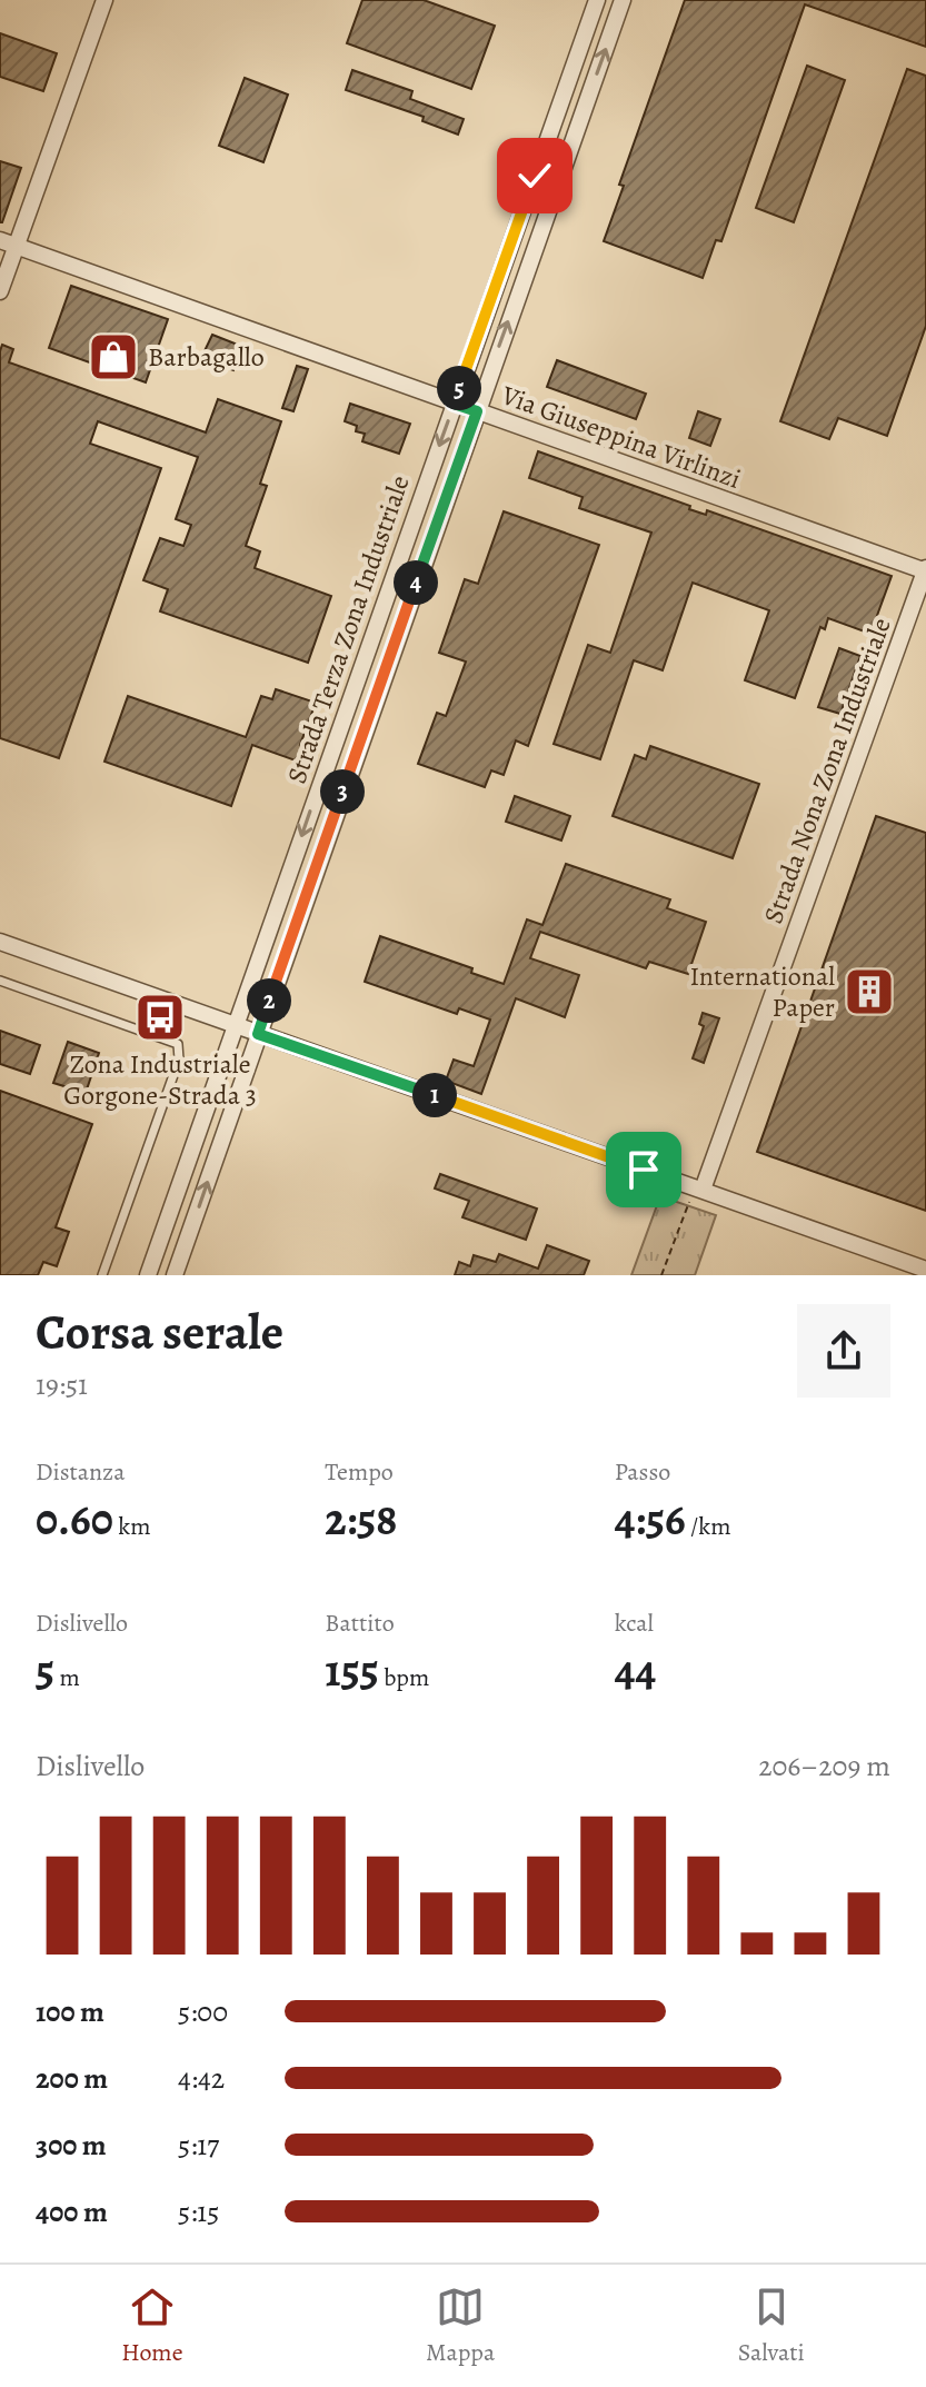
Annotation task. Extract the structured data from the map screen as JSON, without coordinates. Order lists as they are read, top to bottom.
{
  "streets": {
    "street": ["Via Giuseppina Virlinzi", "Strada Terza Zona Industriale", "Strada Nona Zona Industriale"]
  },
  "crossings": [
    ["Via Giuseppina Virlinzi", "Strada Terza Zona Industriale"],
    ["Via Giuseppina Virlinzi", "Strada Nona Zona Industriale"]
  ],
  "places": {
    "shop": ["Barbagallo"],
    "building": ["International Paper"],
    "bus stop": ["Zona Industriale Gorgone-Strada 3"]
  },
  "page": {
    "pins": [
      "5",
      "4",
      "3",
      "2",
      "1"
    ],
    "heading": ["Corsa serale", "19:51"],
    "stats": [
      ["Distanza", "0.60 km"],
      ["Tempo", "2:58"],
      ["Passo", "4:56 /km"],
      ["Dislivello", "5 m"],
      ["Battito", "155 bpm"],
      ["kcal", "44"]
    ],
    "chart": ["Dislivello", "206–209 m"],
    "list": [
      {
        "name": "100 m",
        "note": "5:00"
      },
      {
        "name": "200 m",
        "note": "4:42"
      },
      {
        "name": "300 m",
        "note": "5:17"
      },
      {
        "name": "400 m",
        "note": "5:15"
      }
    ],
    "tabs": ["Home", "Mappa", "Salvati"]
  }
}
